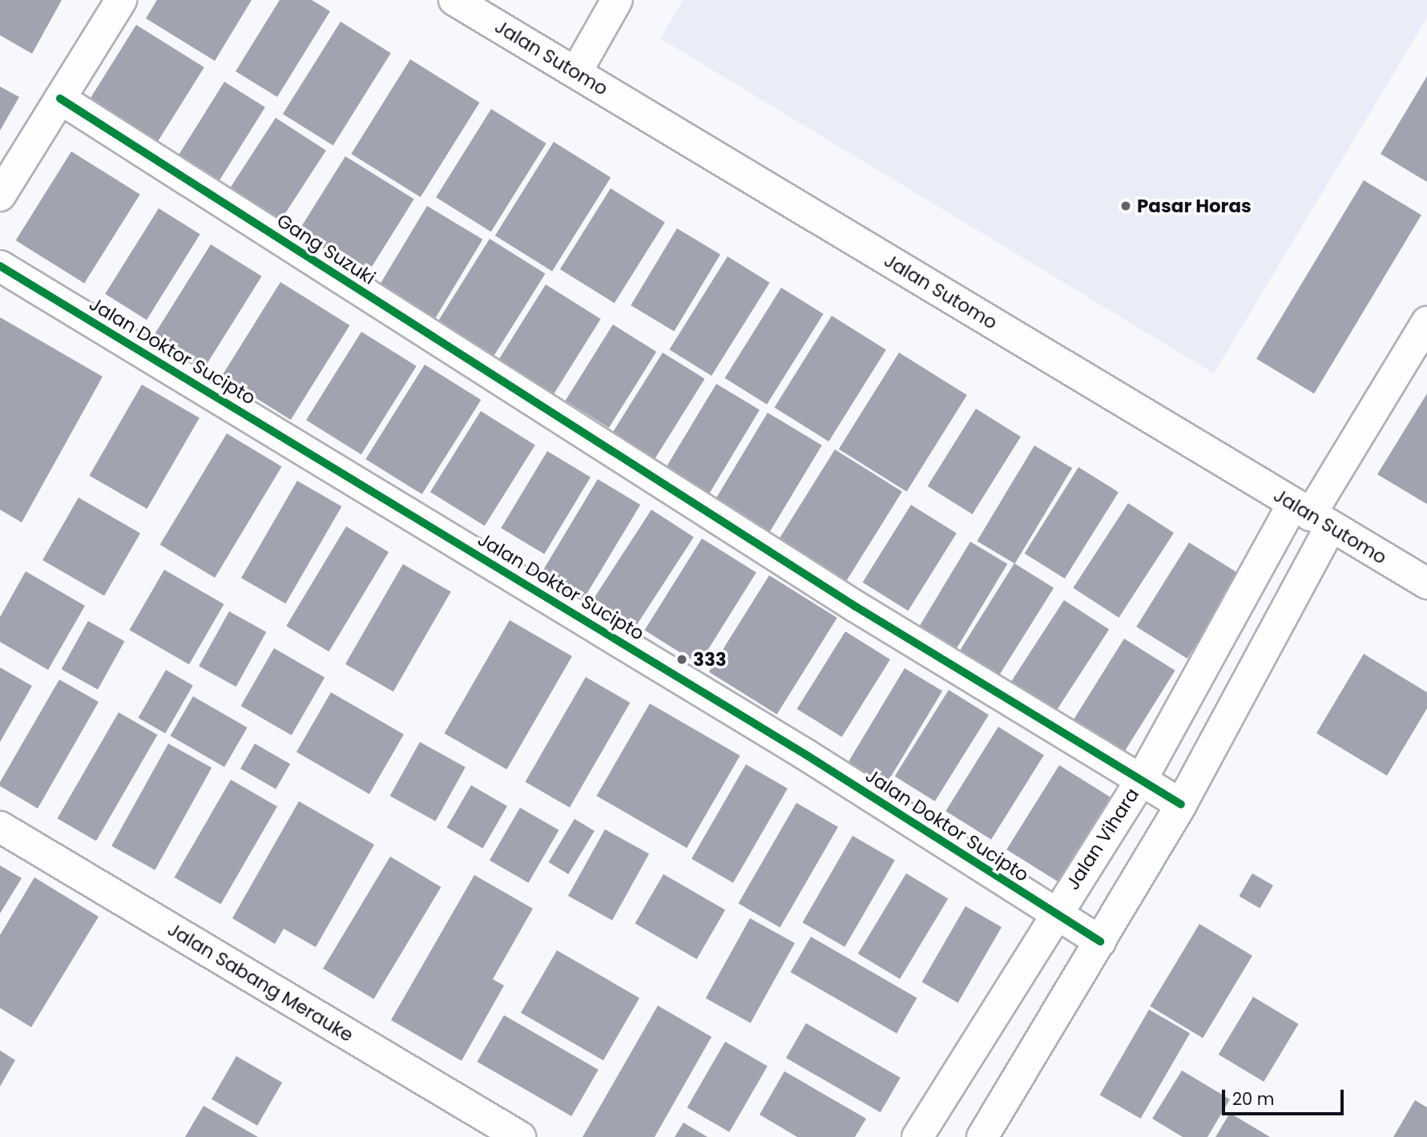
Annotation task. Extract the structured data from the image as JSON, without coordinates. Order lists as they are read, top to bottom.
{
  "streets": {
    "street": [
      "Jalan Sutomo",
      "Gang Suzuki",
      "Jalan Doktor Sucipto",
      "Jalan Vihara",
      "Jalan Sabang Merauke"
    ]
  },
  "crossings": [
    ["Jalan Sutomo", "Jalan Vihara"],
    ["Gang Suzuki", "Jalan Vihara"],
    ["Jalan Doktor Sucipto", "Jalan Vihara"]
  ],
  "places": ["Pasar Horas", "333"],
  "scale_bar": "20 m"
}
